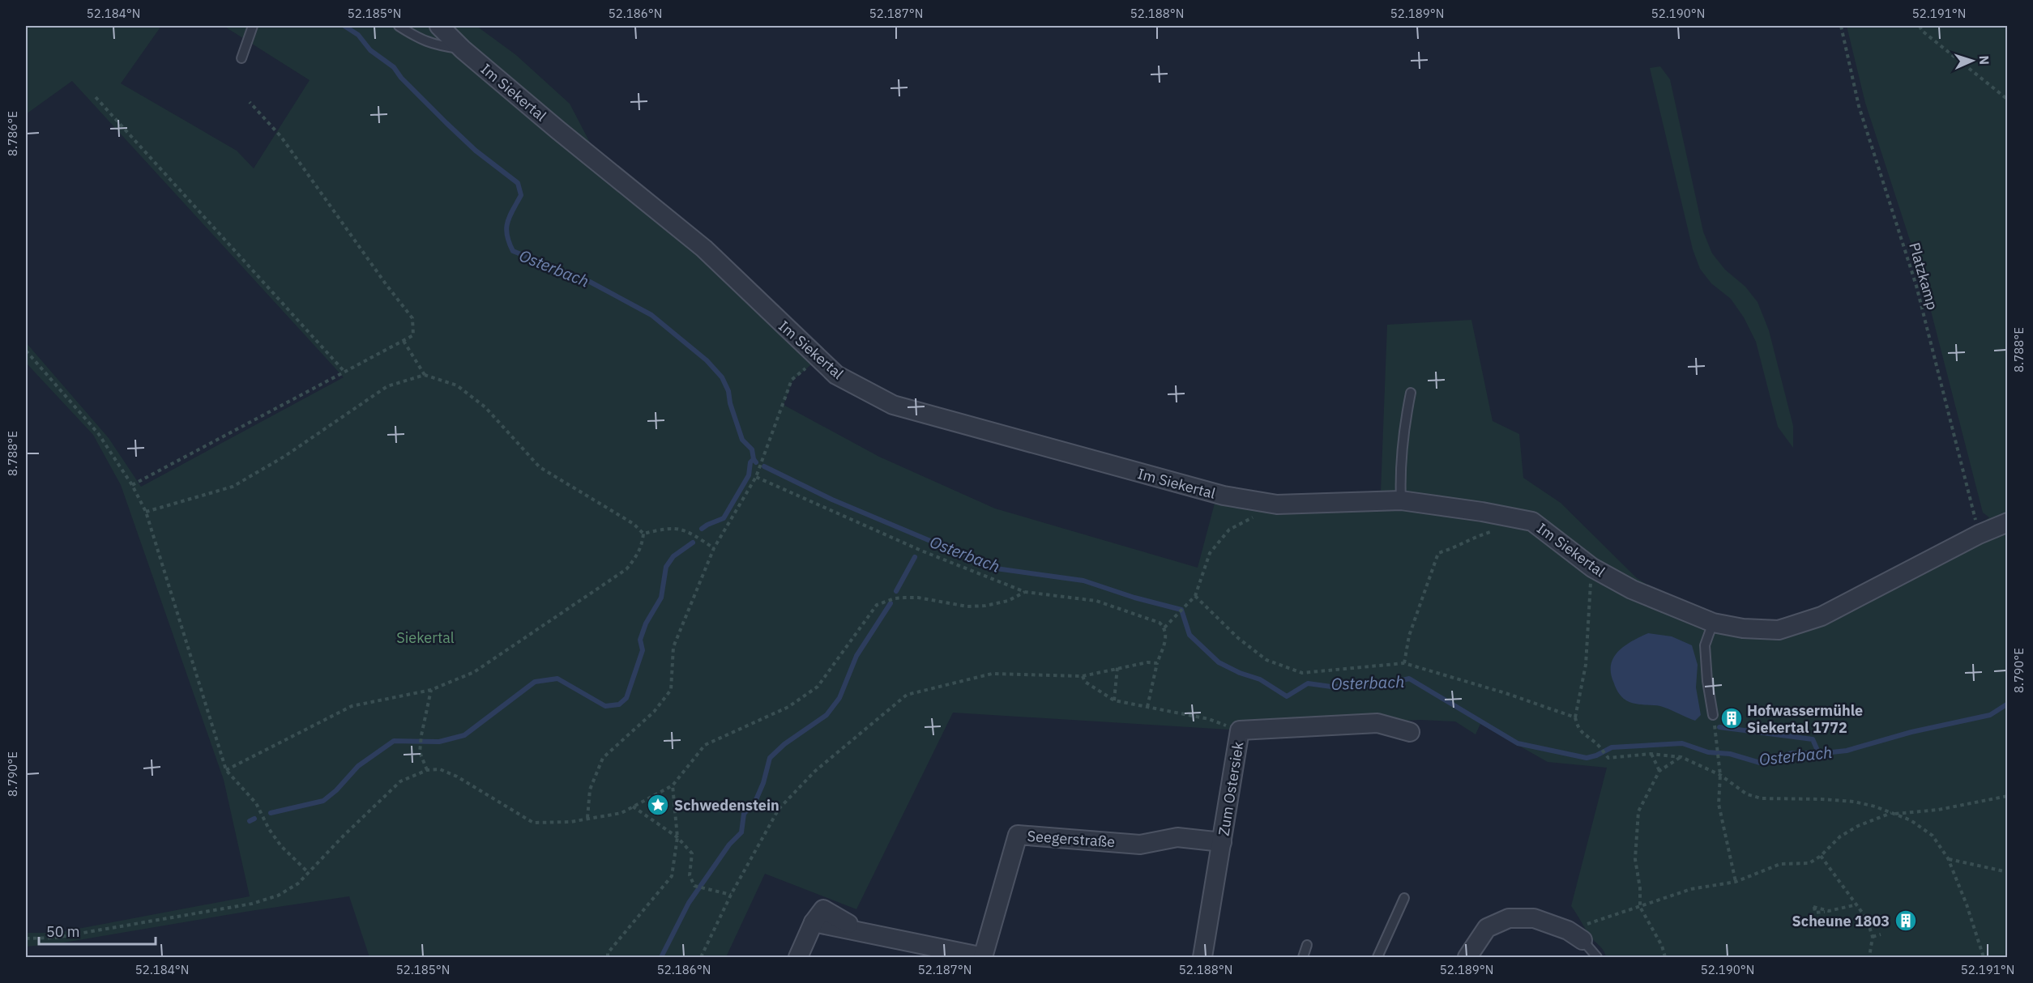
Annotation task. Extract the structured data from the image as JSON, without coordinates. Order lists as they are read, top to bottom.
{
  "streets": {
    "street": ["Im Siekertal", "Zum Ostersiek", "Seegerstraße"],
    "path": ["Platzkamp"]
  },
  "crossings": [
    ["Im Siekertal", "Platzkamp"],
    ["Zum Ostersiek", "Seegerstraße"]
  ],
  "water": ["Osterbach"],
  "parks": ["Siekertal"],
  "places": {
    "building": ["Hofwassermühle Siekertal 1772", "Scheune 1803"],
    "place": ["Schwedenstein"]
  },
  "scale_bar": "50 m",
  "north": "right",
  "coordinates": [
    "52.184°N",
    "52.185°N",
    "52.186°N",
    "52.187°N",
    "52.188°N",
    "52.189°N",
    "52.190°N",
    "52.191°N",
    "8.786°E",
    "8.788°E",
    "8.790°E"
  ]
}
